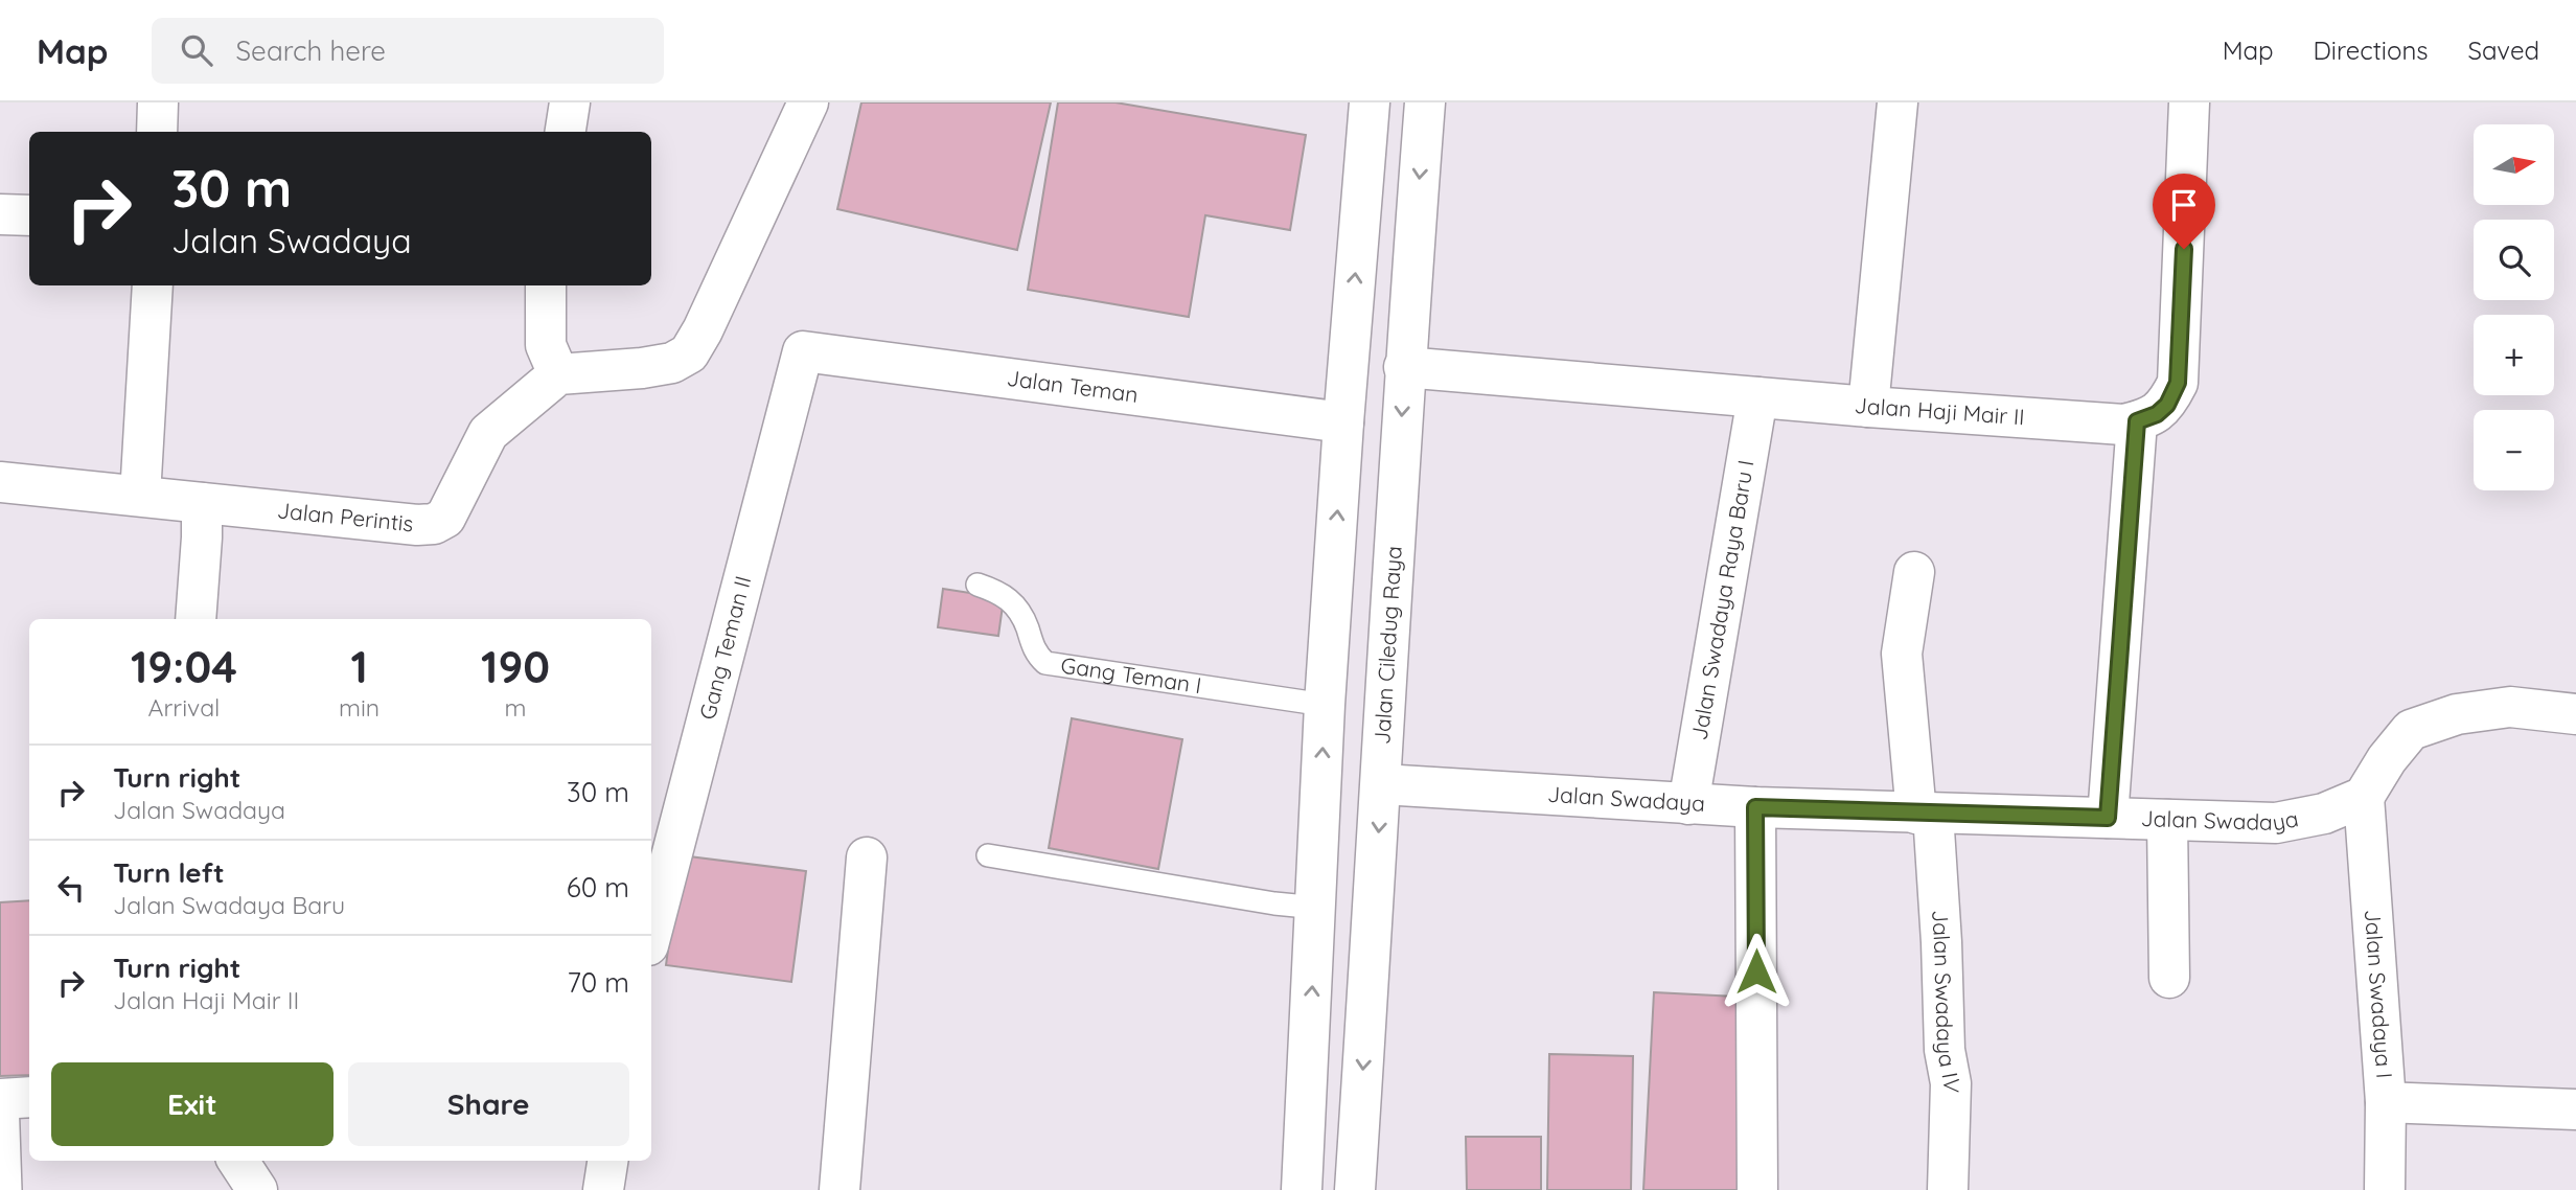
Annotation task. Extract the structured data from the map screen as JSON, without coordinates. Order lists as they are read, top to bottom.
{
  "streets": {
    "street": [
      "Jalan Teman",
      "Jalan Haji Mair II",
      "Jalan Perintis",
      "Jalan Swadaya Raya Baru I",
      "Jalan Ciledug Raya",
      "Gang Teman II",
      "Jalan Swadaya",
      "Jalan Swadaya I",
      "Jalan Swadaya IV"
    ],
    "lane": ["Gang Teman I"]
  },
  "crossings": [
    ["Jalan Teman", "Gang Teman II"],
    ["Jalan Haji Mair II", "Jalan Swadaya Raya Baru I"],
    ["Jalan Haji Mair II", "Jalan Ciledug Raya"],
    ["Jalan Swadaya Raya Baru I", "Jalan Swadaya"],
    ["Jalan Ciledug Raya", "Jalan Swadaya"],
    ["Jalan Swadaya", "Jalan Swadaya I"],
    ["Jalan Swadaya", "Jalan Swadaya IV"]
  ],
  "north": "right",
  "page": {
    "header": "Map",
    "search": "Search here",
    "nav": ["Map", "Directions", "Saved"],
    "map_buttons": ["+", "−"],
    "turn": ["30 m", "Jalan Swadaya"],
    "eta": [
      "19:04",
      "Arrival",
      "1",
      "min",
      "190",
      "m"
    ],
    "list": [
      {
        "name": "Turn right",
        "note": "Jalan Swadaya",
        "value": "30 m"
      },
      {
        "name": "Turn left",
        "note": "Jalan Swadaya Baru",
        "value": "60 m"
      },
      {
        "name": "Turn right",
        "note": "Jalan Haji Mair II",
        "value": "70 m"
      }
    ],
    "buttons": ["Exit", "Share"]
  }
}
